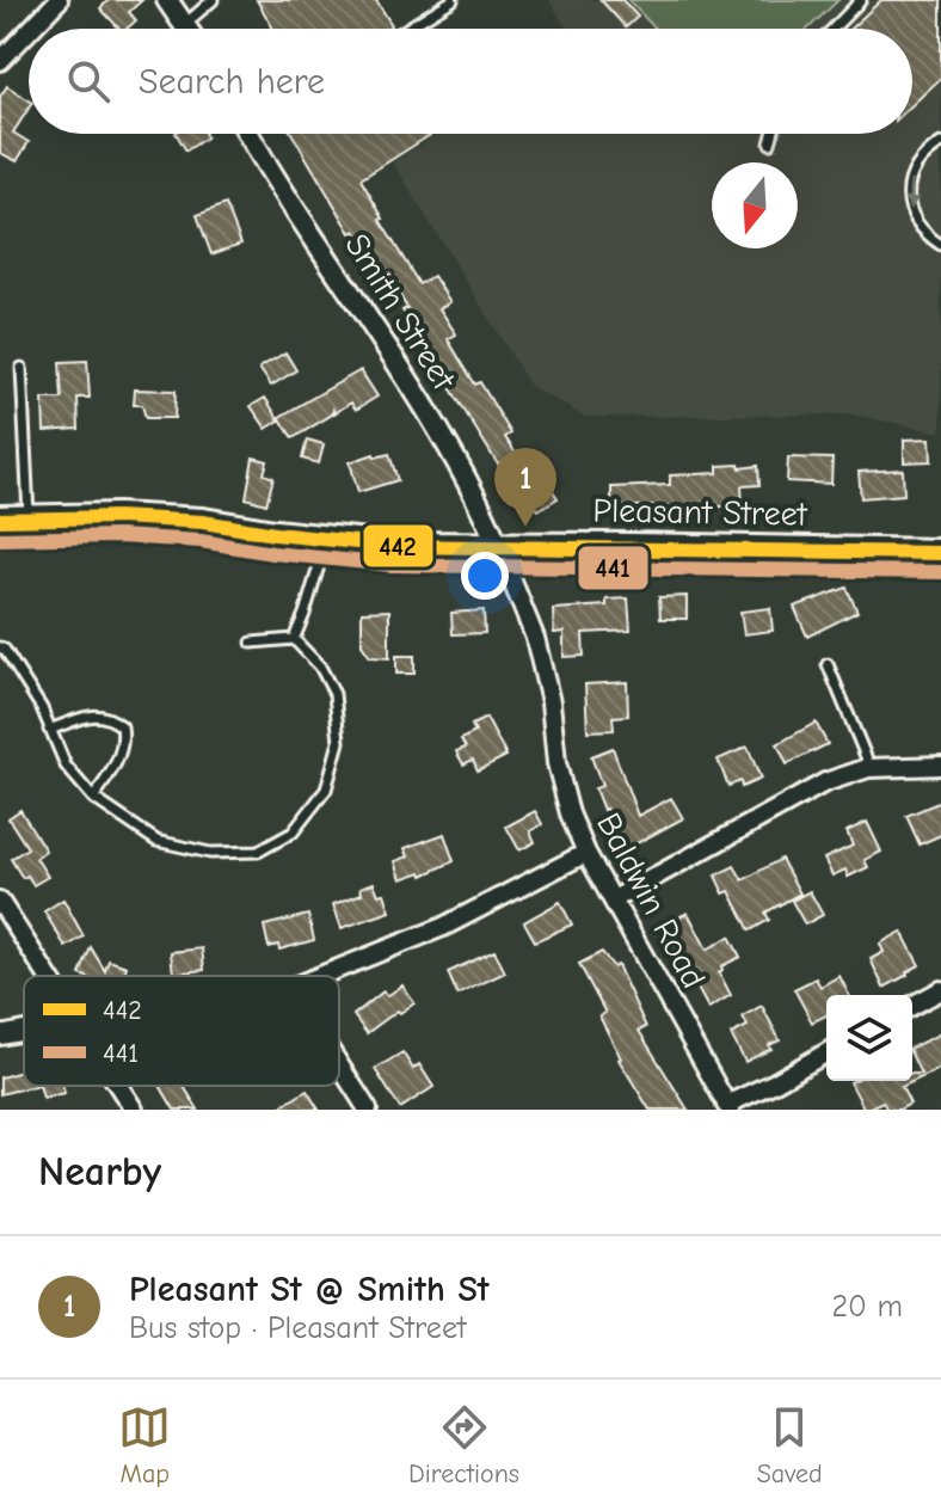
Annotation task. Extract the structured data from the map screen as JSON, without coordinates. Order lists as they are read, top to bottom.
{
  "streets": {
    "main road": ["Pleasant Street"],
    "street": ["Smith Street", "Baldwin Road"]
  },
  "crossings": [
    ["Smith Street", "Pleasant Street"],
    ["Smith Street", "Baldwin Road"],
    ["Pleasant Street", "Baldwin Road"]
  ],
  "lines": ["transit line 442", "transit line 441"],
  "legend": ["442", "441"],
  "north": "bottom",
  "page": {
    "search": "Search here",
    "pins": "1",
    "heading": "Nearby",
    "list": [
      {
        "mark": "1",
        "name": "Pleasant St @ Smith St",
        "note": "Bus stop · Pleasant Street",
        "value": "20 m"
      }
    ],
    "nav": ["Map", "Directions", "Saved"]
  }
}
